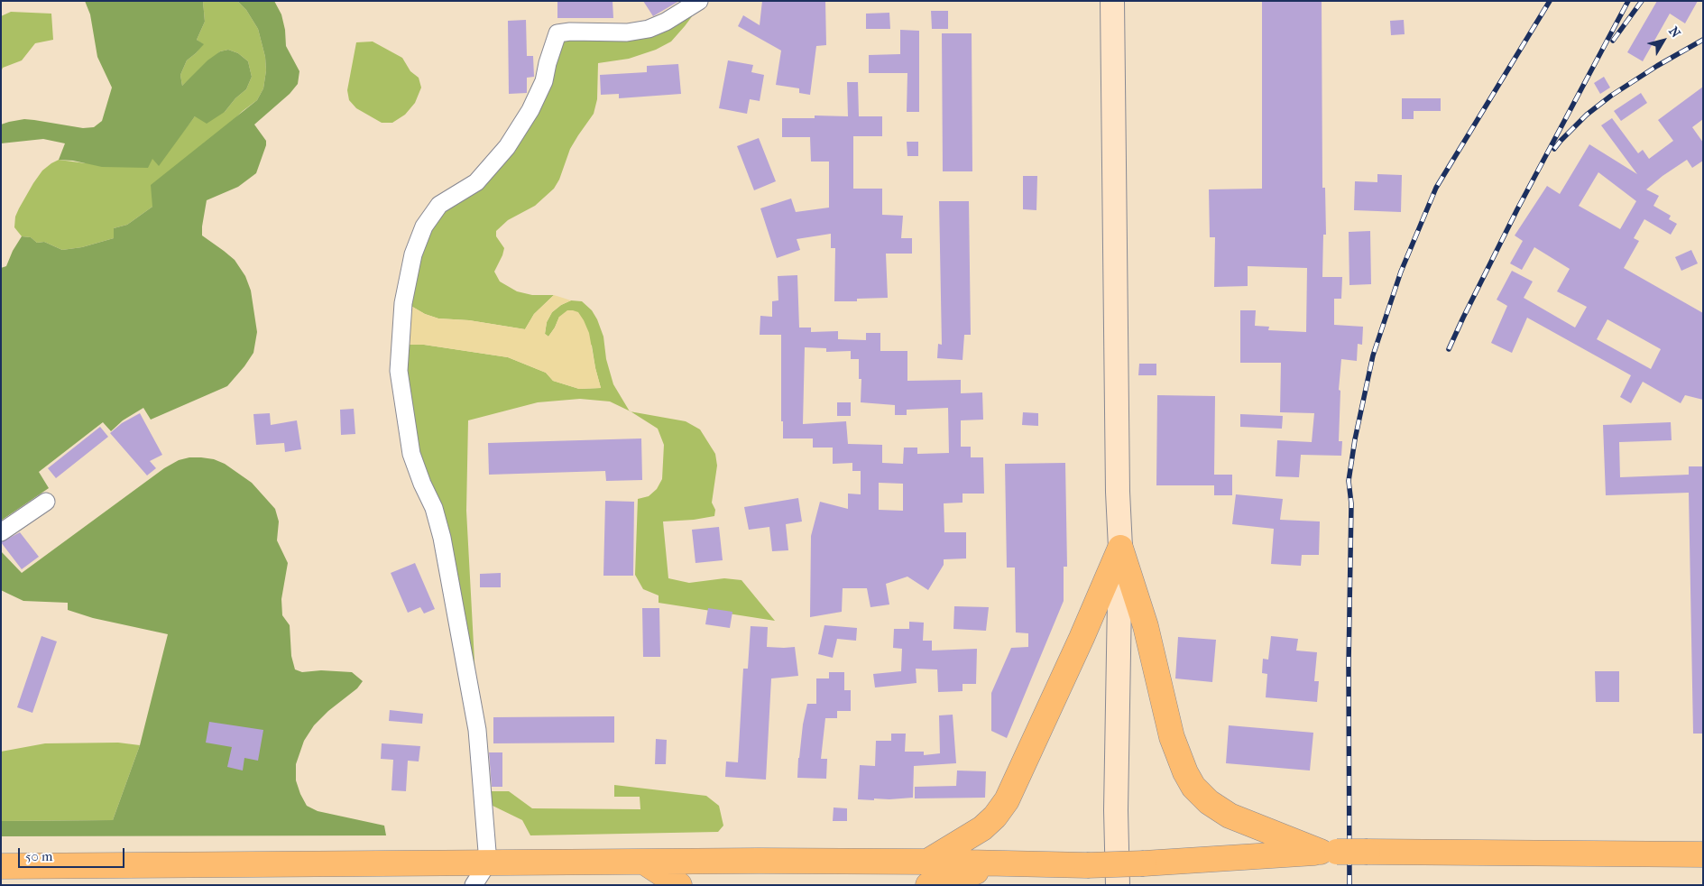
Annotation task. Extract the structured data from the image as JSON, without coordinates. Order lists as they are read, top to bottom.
{
  "scale_bar": "50 m",
  "north": "top right"
}
